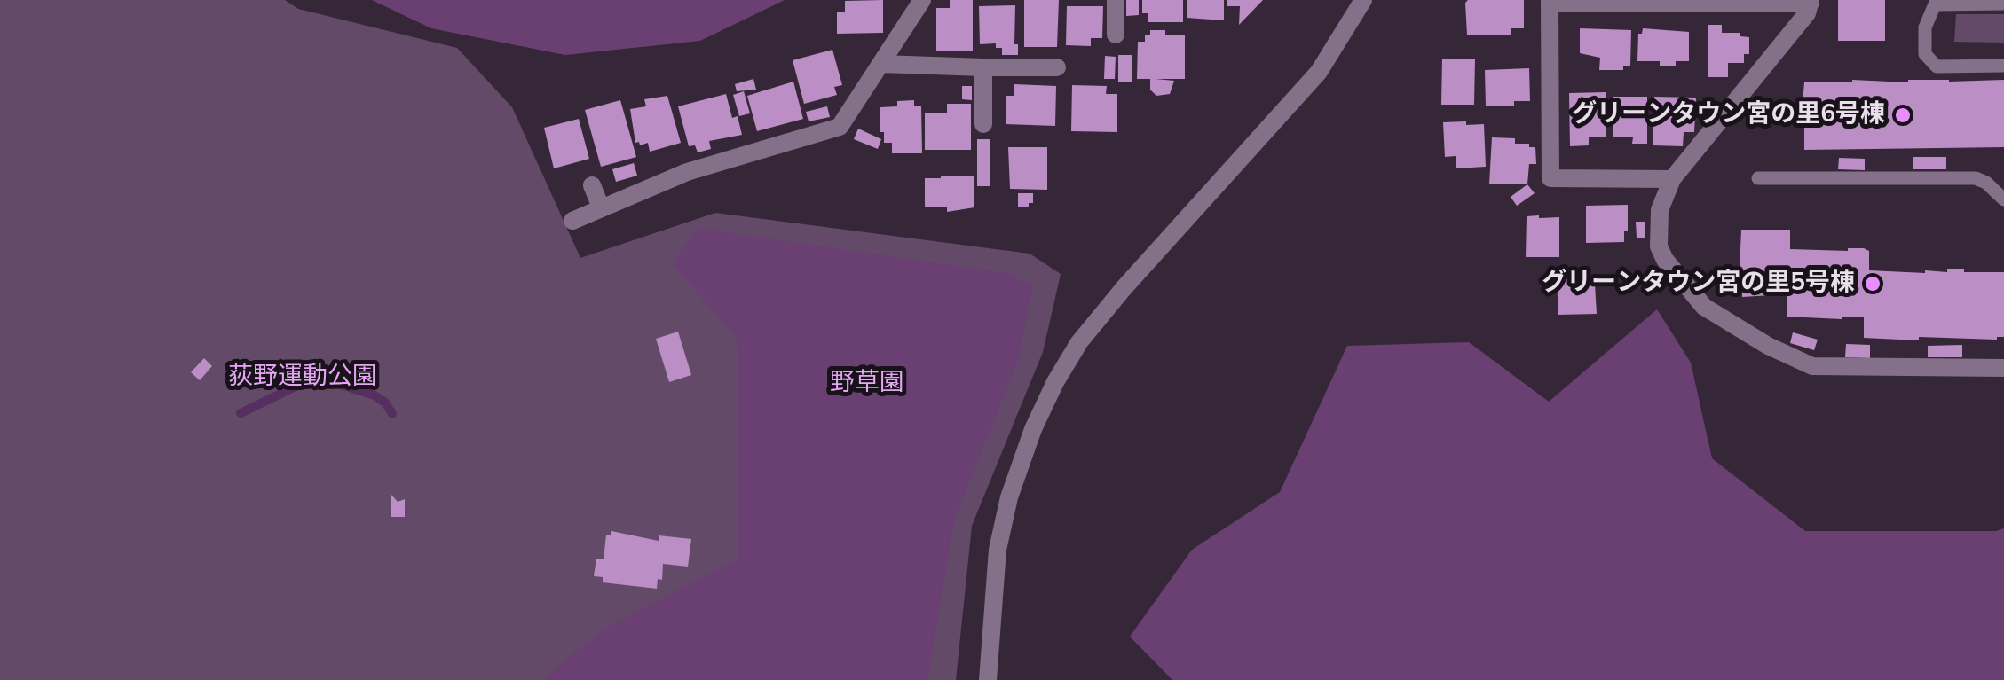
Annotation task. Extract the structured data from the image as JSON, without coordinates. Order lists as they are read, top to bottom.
{
  "parks": ["荻野運動公園", "野草園"],
  "places": ["グリーンタウン宮の里6号棟", "グリーンタウン宮の里5号棟"]
}
